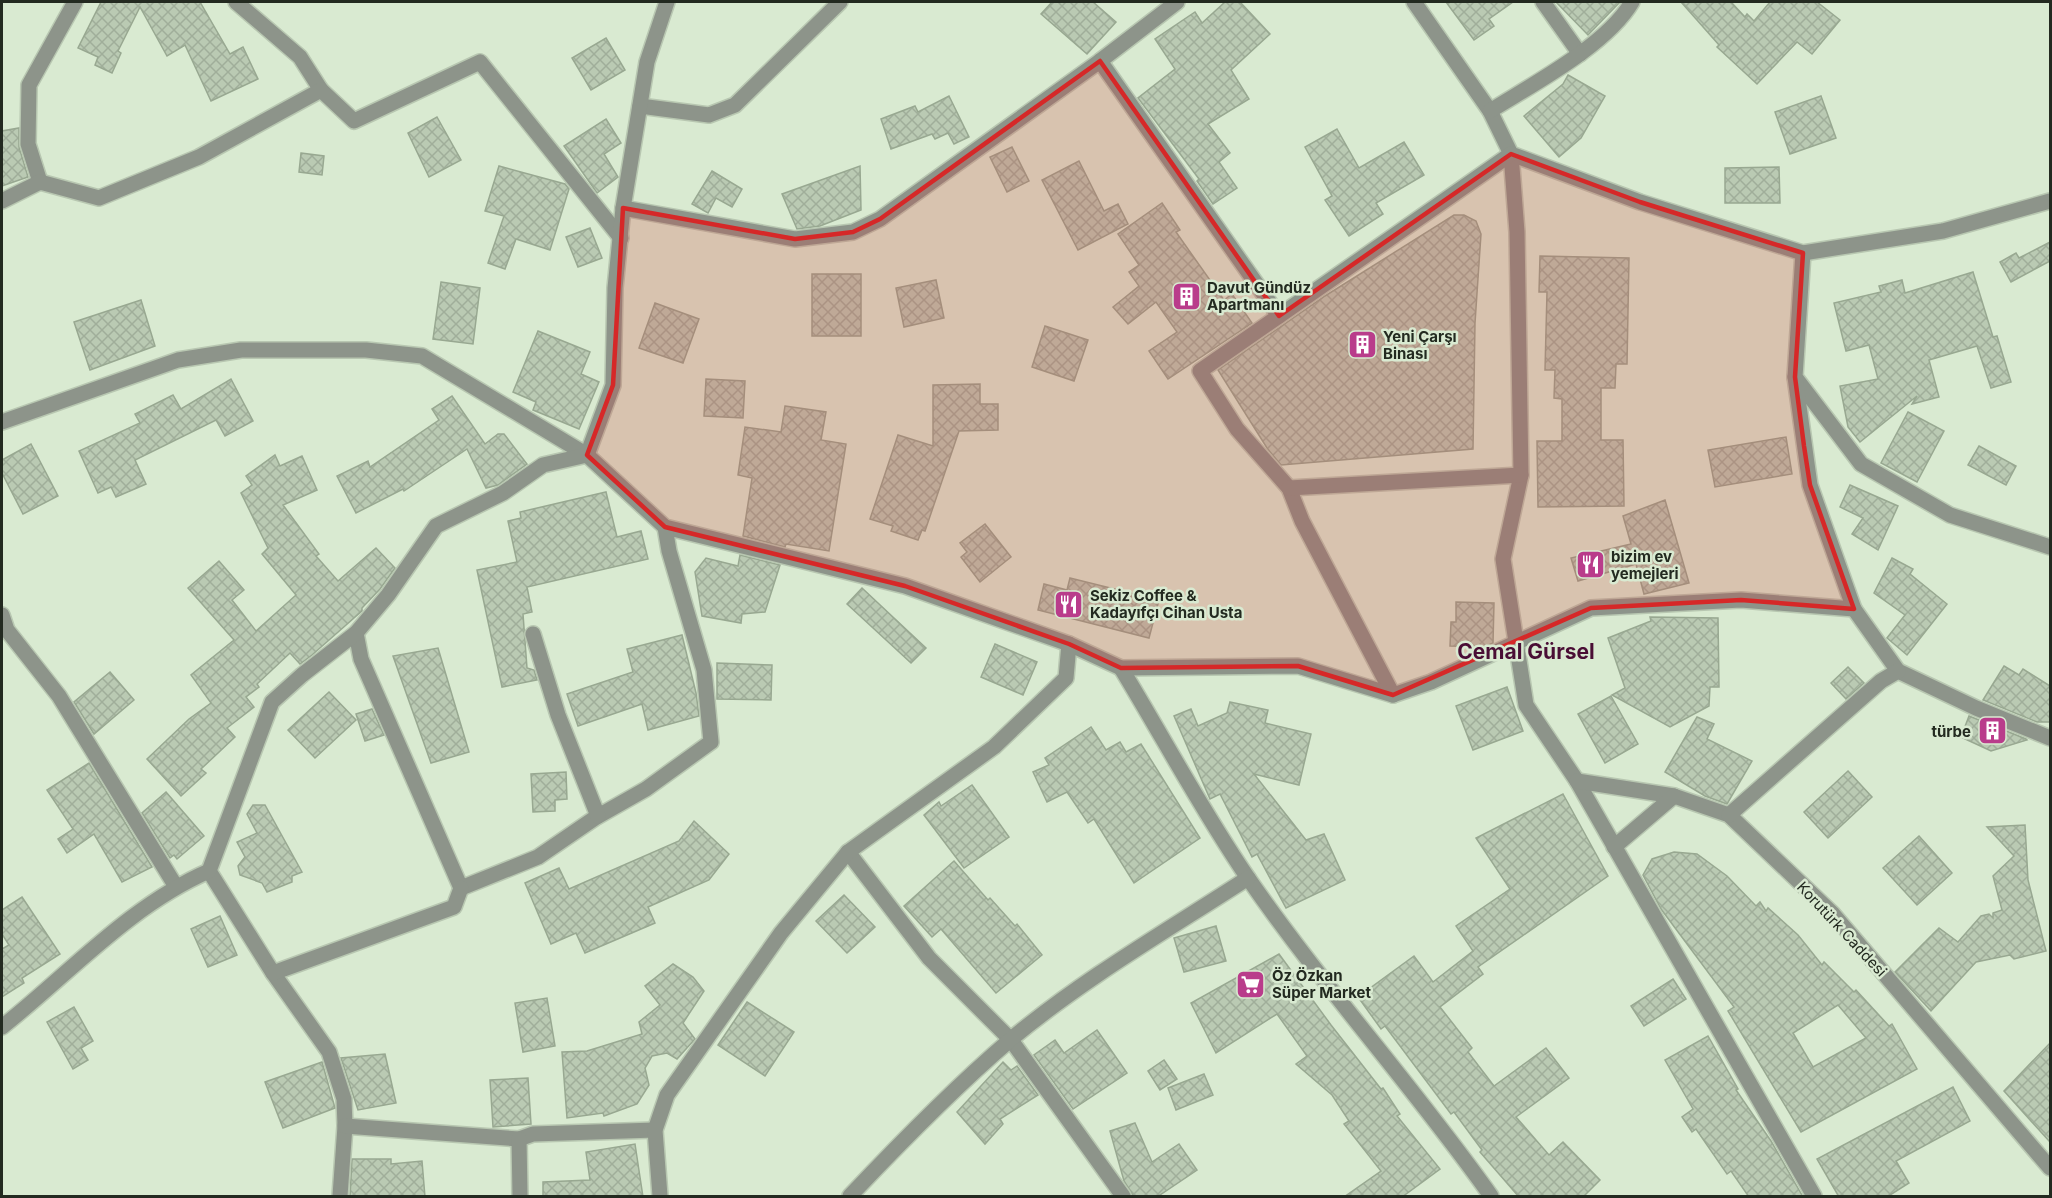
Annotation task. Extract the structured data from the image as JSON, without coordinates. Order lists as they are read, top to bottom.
{
  "streets": {
    "street": ["Korutürk Caddesi"]
  },
  "districts": ["Cemal Gürsel"],
  "places": {
    "building": ["Davut Gündüz Apartmanı", "Yeni Çarşı Binası", "türbe"],
    "restaurant": ["bizim ev yemejleri", "Sekiz Coffee & Kadayıfçı Cihan Usta"],
    "supermarket": ["Öz Özkan Süper Market"]
  }
}
